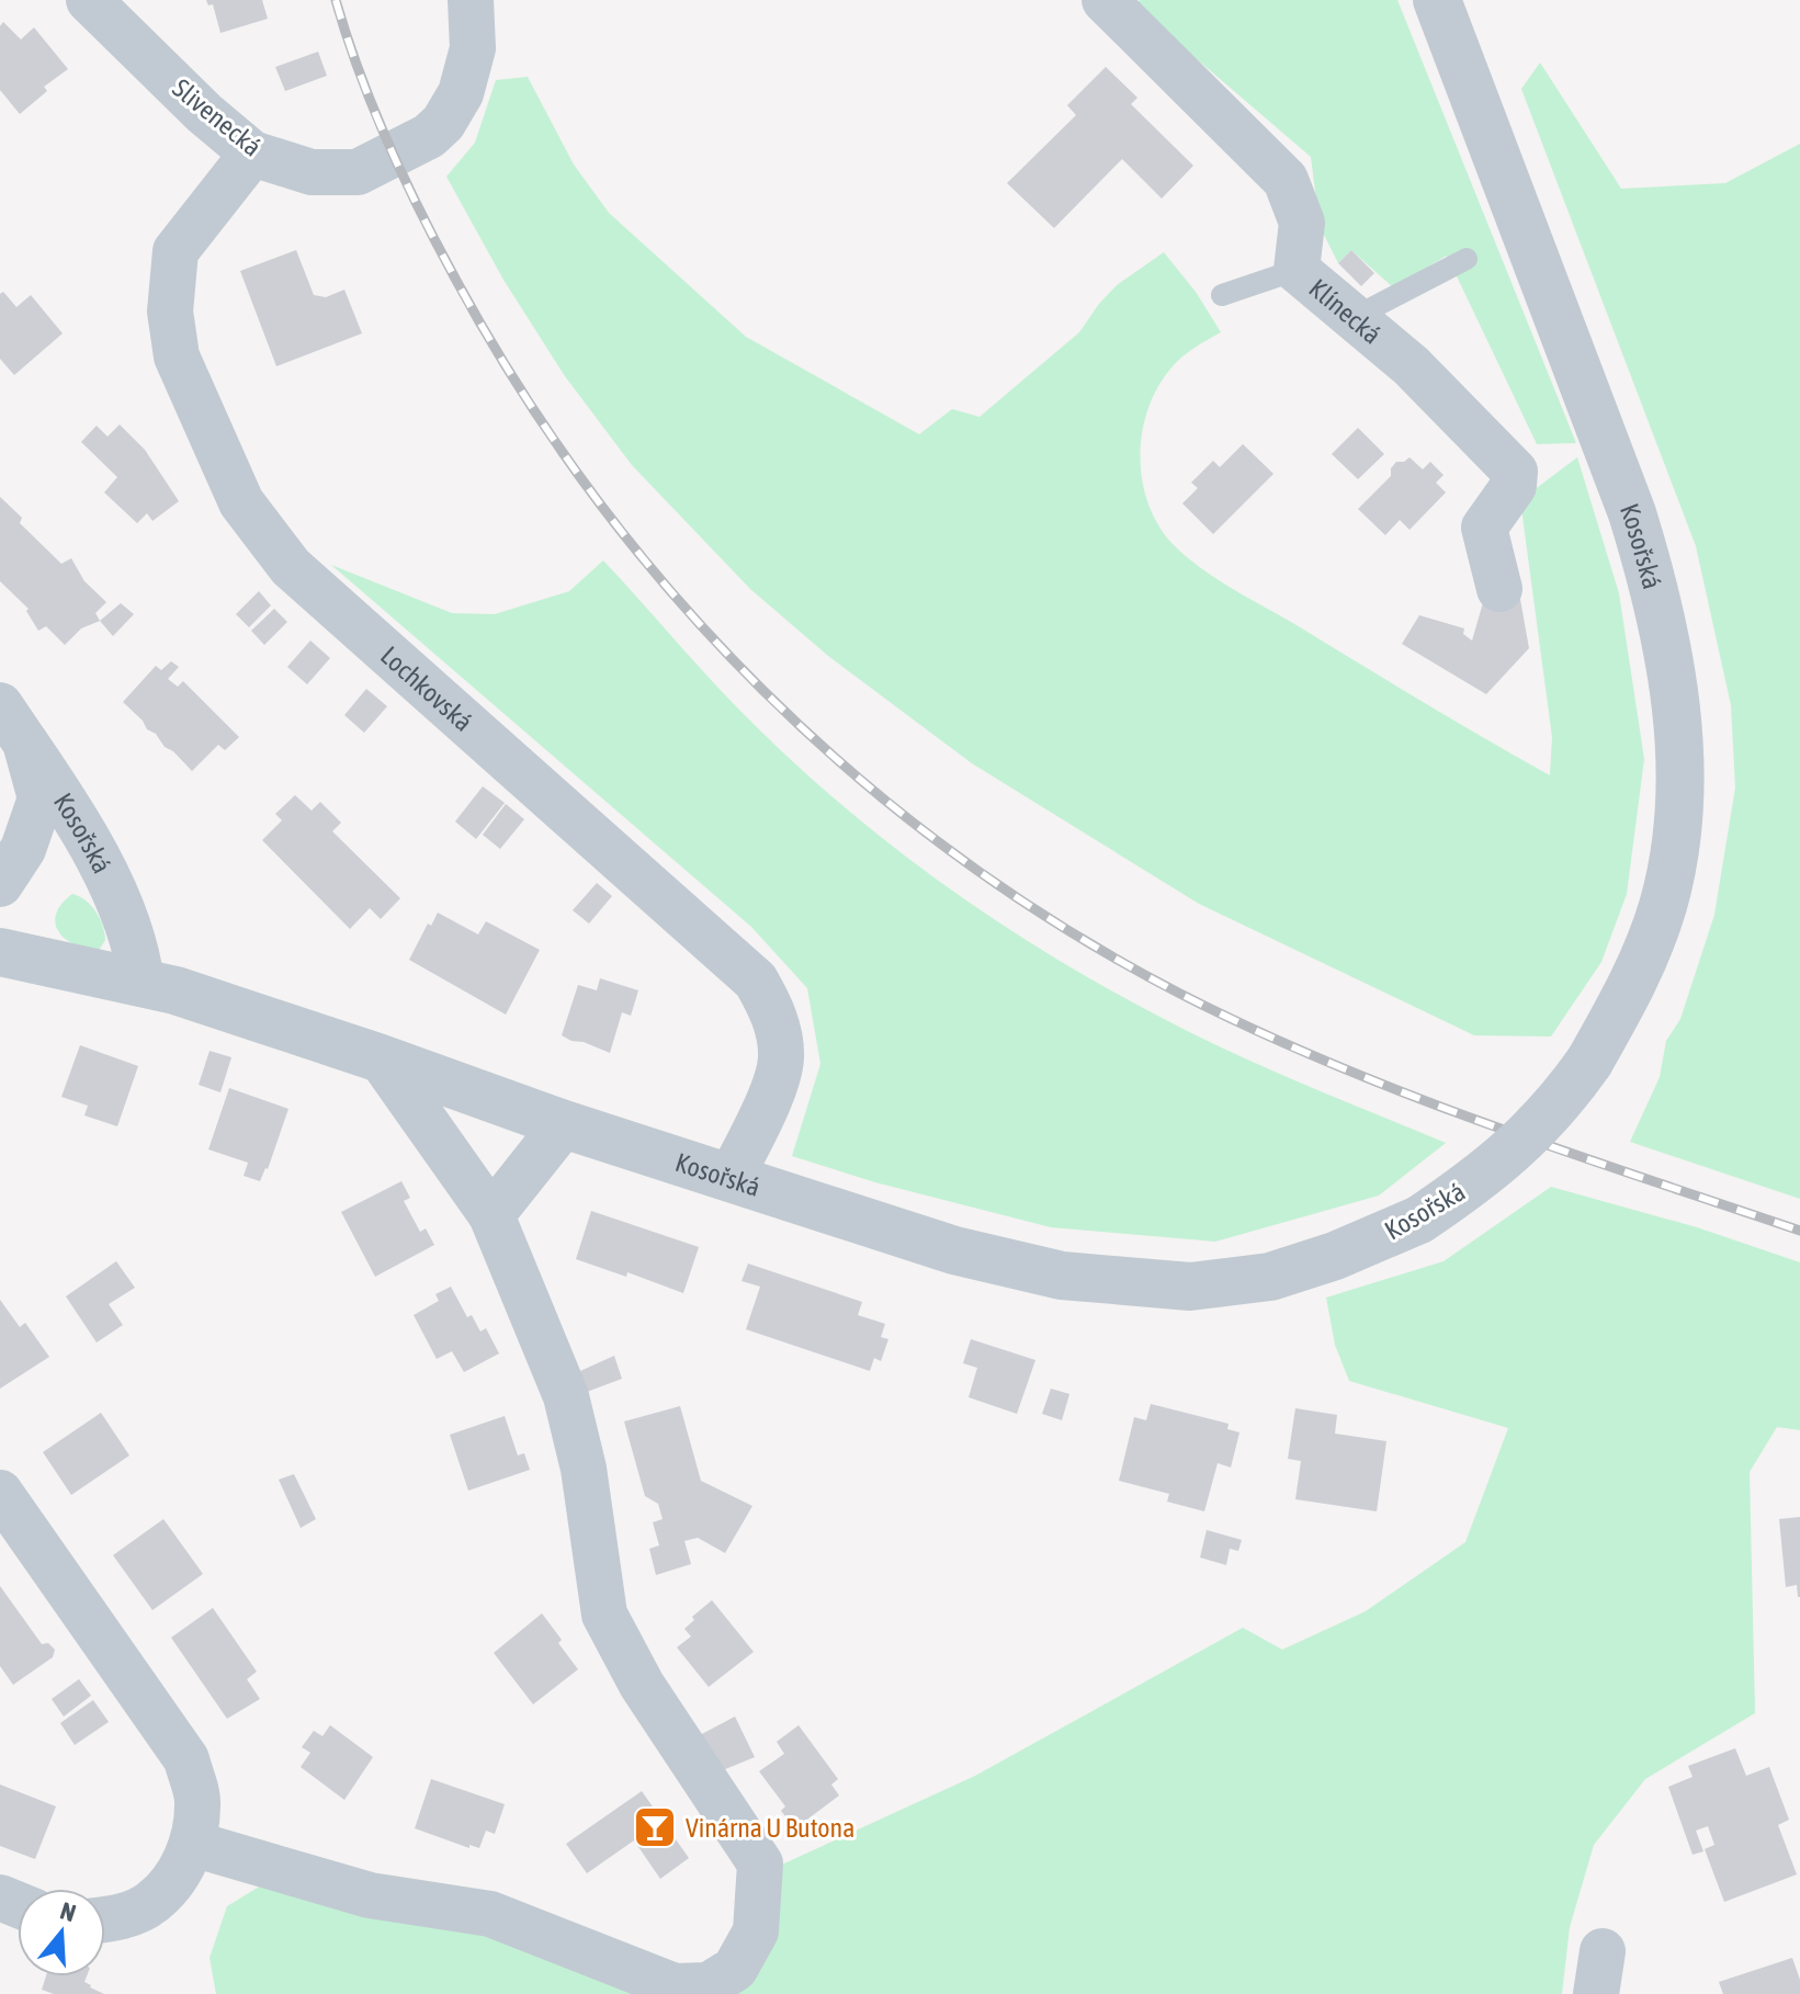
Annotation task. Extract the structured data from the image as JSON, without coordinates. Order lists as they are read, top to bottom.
{
  "streets": {
    "street": [
      "Slivenecká",
      "Klínecká",
      "Kosořská",
      "Lochkovská"
    ]
  },
  "crossings": [
    ["Slivenecká", "Lochkovská"],
    ["Kosořská", "Lochkovská"]
  ],
  "places": {
    "bar": ["Vinárna U Butona"]
  },
  "north": "top"
}
